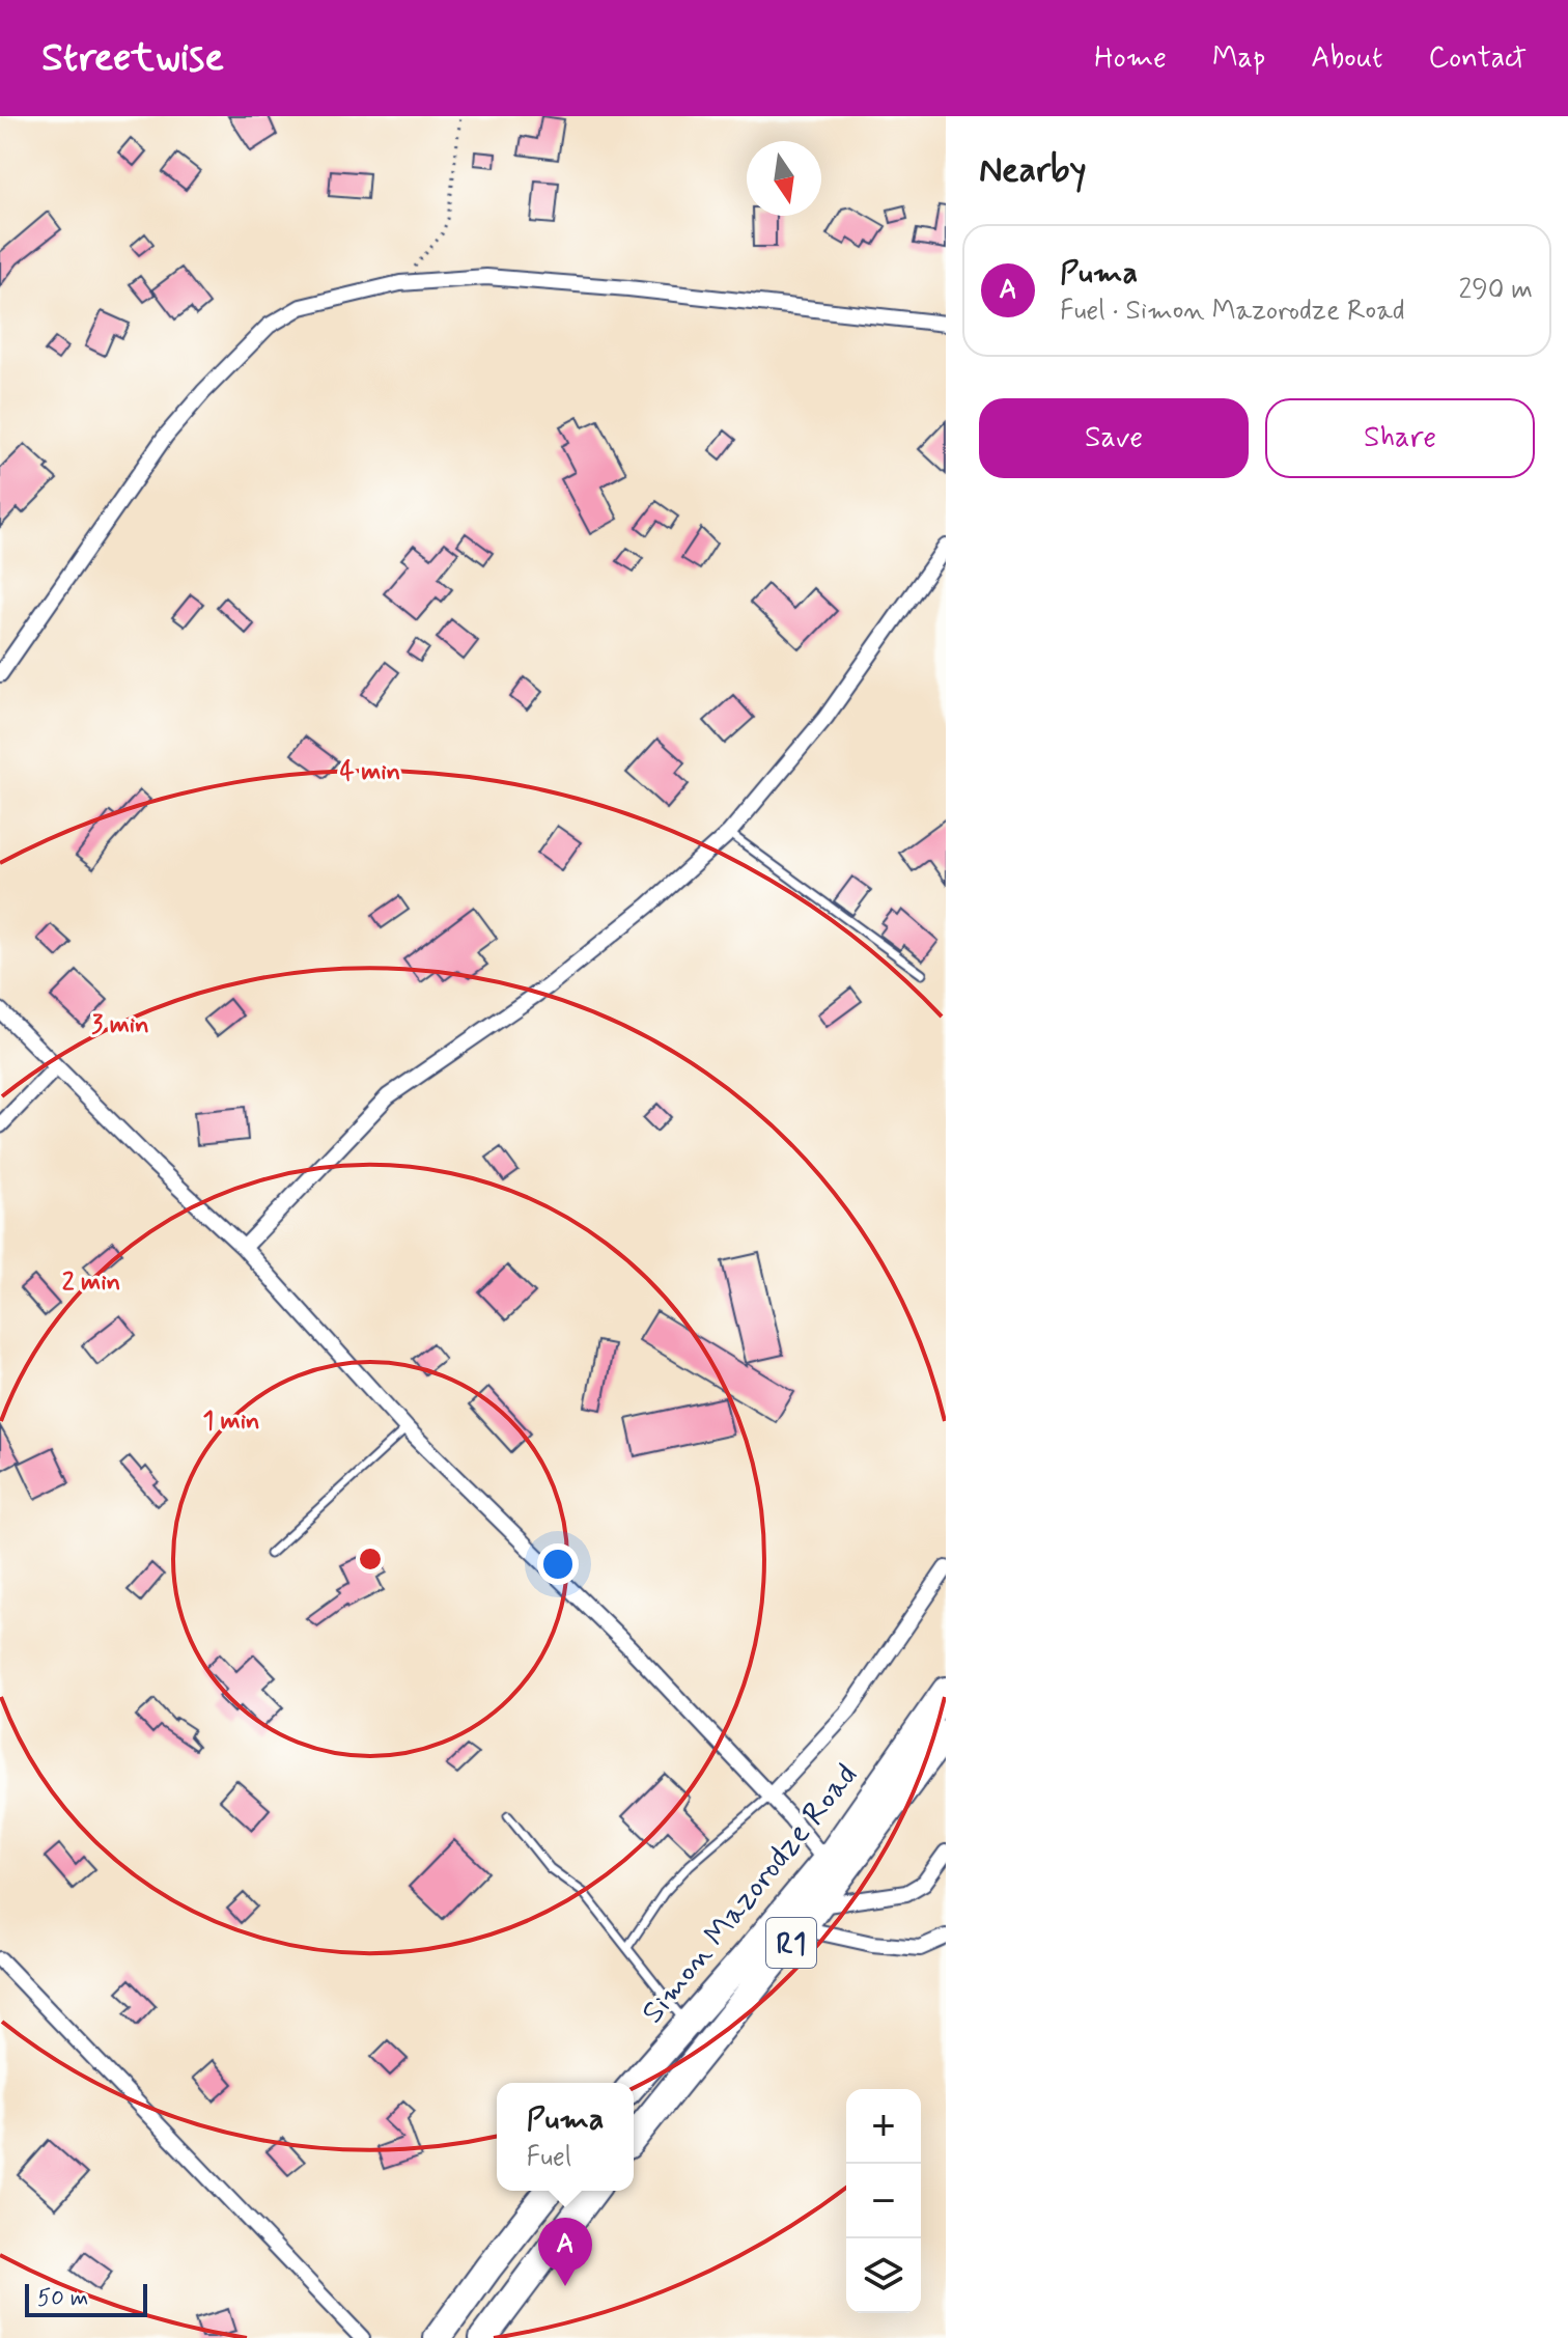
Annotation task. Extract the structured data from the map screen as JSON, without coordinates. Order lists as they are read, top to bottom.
{
  "streets": {
    "highway": ["Simon Mazorodze Road", "R1"]
  },
  "scale_bar": "50 m",
  "north": "bottom",
  "page": {
    "header": "Streetwise",
    "nav": [
      "Home",
      "Map",
      "About",
      "Contact"
    ],
    "heading": "Nearby",
    "list": [
      {
        "mark": "A",
        "name": "Puma",
        "note": "Fuel · Simon Mazorodze Road",
        "value": "290 m"
      }
    ],
    "buttons": ["Save", "Share"],
    "popup": ["Puma", "Fuel"],
    "map_buttons": ["+", "−"],
    "pins": "A",
    "scale": "50 m"
  },
  "rings": [
    "4 min",
    "3 min",
    "2 min",
    "1 min"
  ]
}
